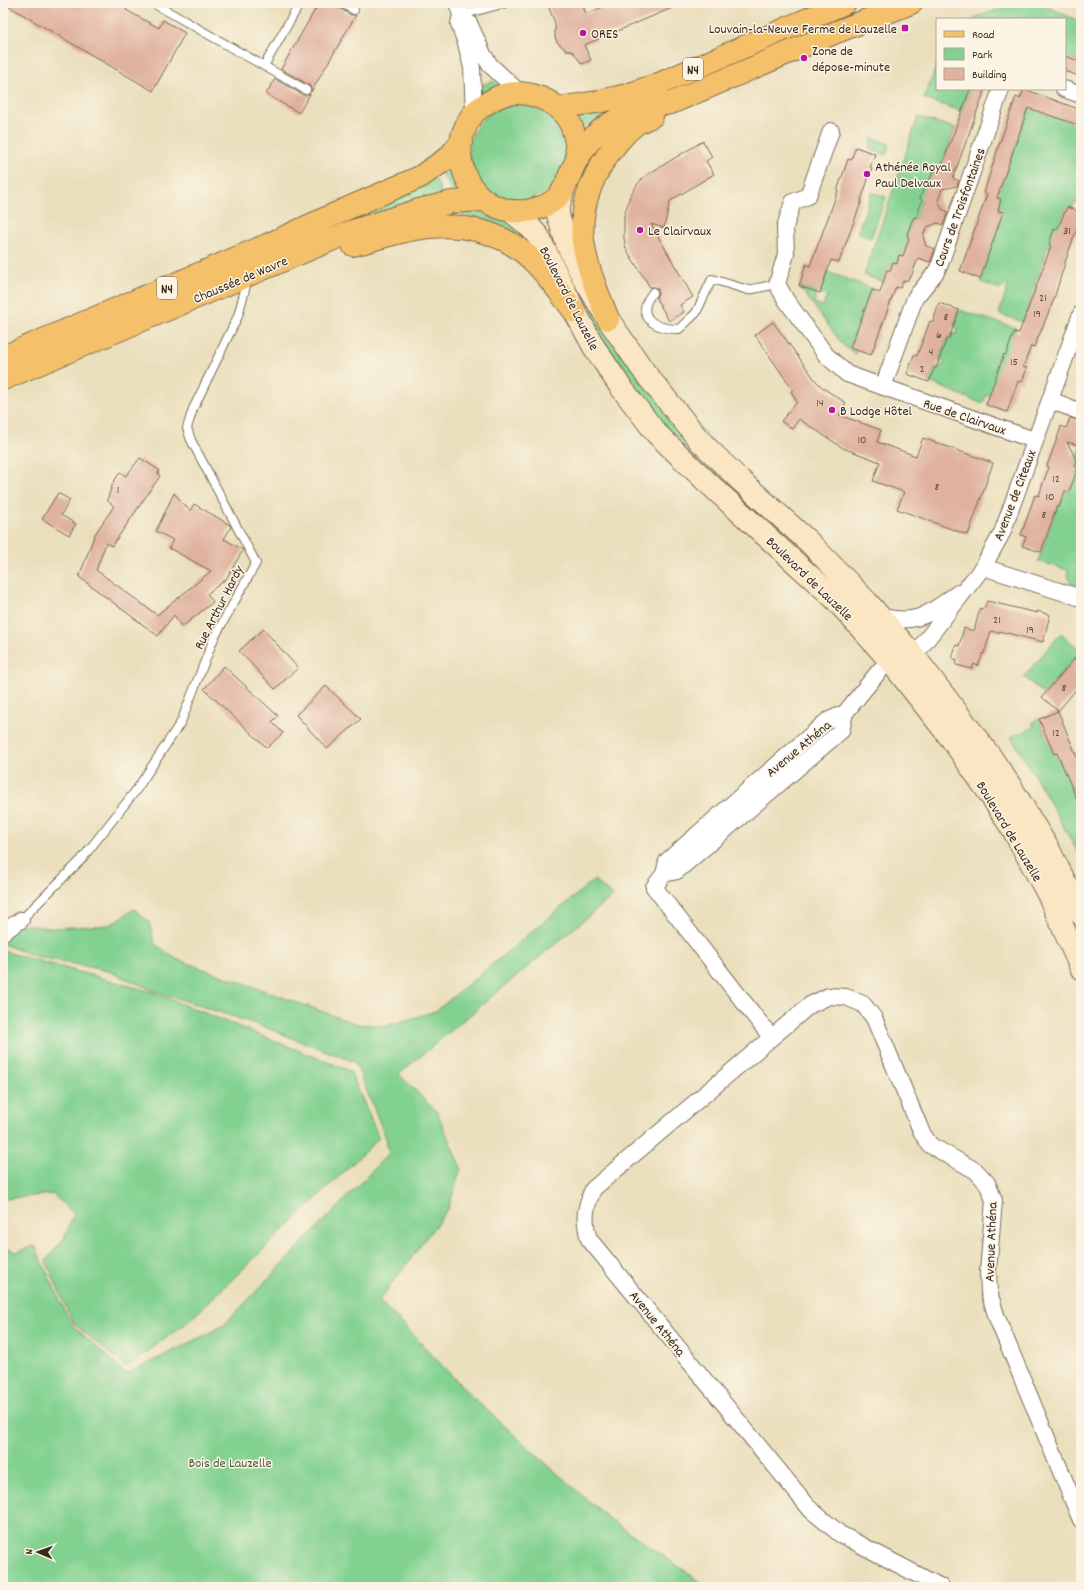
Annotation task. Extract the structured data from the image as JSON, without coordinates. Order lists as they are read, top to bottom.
{
  "streets": {
    "main road": ["N4", "Chaussée de Wavre", "Boulevard de Lauzelle"],
    "street": [
      "Cours de Troisfontaines",
      "Rue de Clairvaux",
      "Avenue de Citeaux",
      "Avenue Athéna"
    ],
    "lane": ["Rue Arthur Hardy"]
  },
  "crossings": [
    ["N4", "Chaussée de Wavre"],
    ["N4", "Boulevard de Lauzelle"],
    ["Cours de Troisfontaines", "Rue de Clairvaux"],
    ["Chaussée de Wavre", "Boulevard de Lauzelle"],
    ["Chaussée de Wavre", "Rue Arthur Hardy"],
    ["Boulevard de Lauzelle", "Avenue de Citeaux"],
    ["Boulevard de Lauzelle", "Avenue Athéna"],
    ["Rue de Clairvaux", "Avenue de Citeaux"]
  ],
  "parks": ["Bois de Lauzelle"],
  "places": {
    "transit": ["Louvain-la-Neuve Ferme de Lauzelle"],
    "other": [
      "ORES",
      "Zone de dépose-minute",
      "Athénée Royal Paul Delvaux",
      "Le Clairvaux",
      "B Lodge Hôtel"
    ]
  },
  "house_numbers": [
    "31",
    "21",
    "19",
    "8",
    "6",
    "4",
    "15",
    "2",
    "14",
    "10",
    "12",
    "8",
    "1",
    "10",
    "8",
    "21",
    "19",
    "8",
    "12"
  ],
  "legend": ["Road", "Park", "Building"],
  "north": "left"
}
